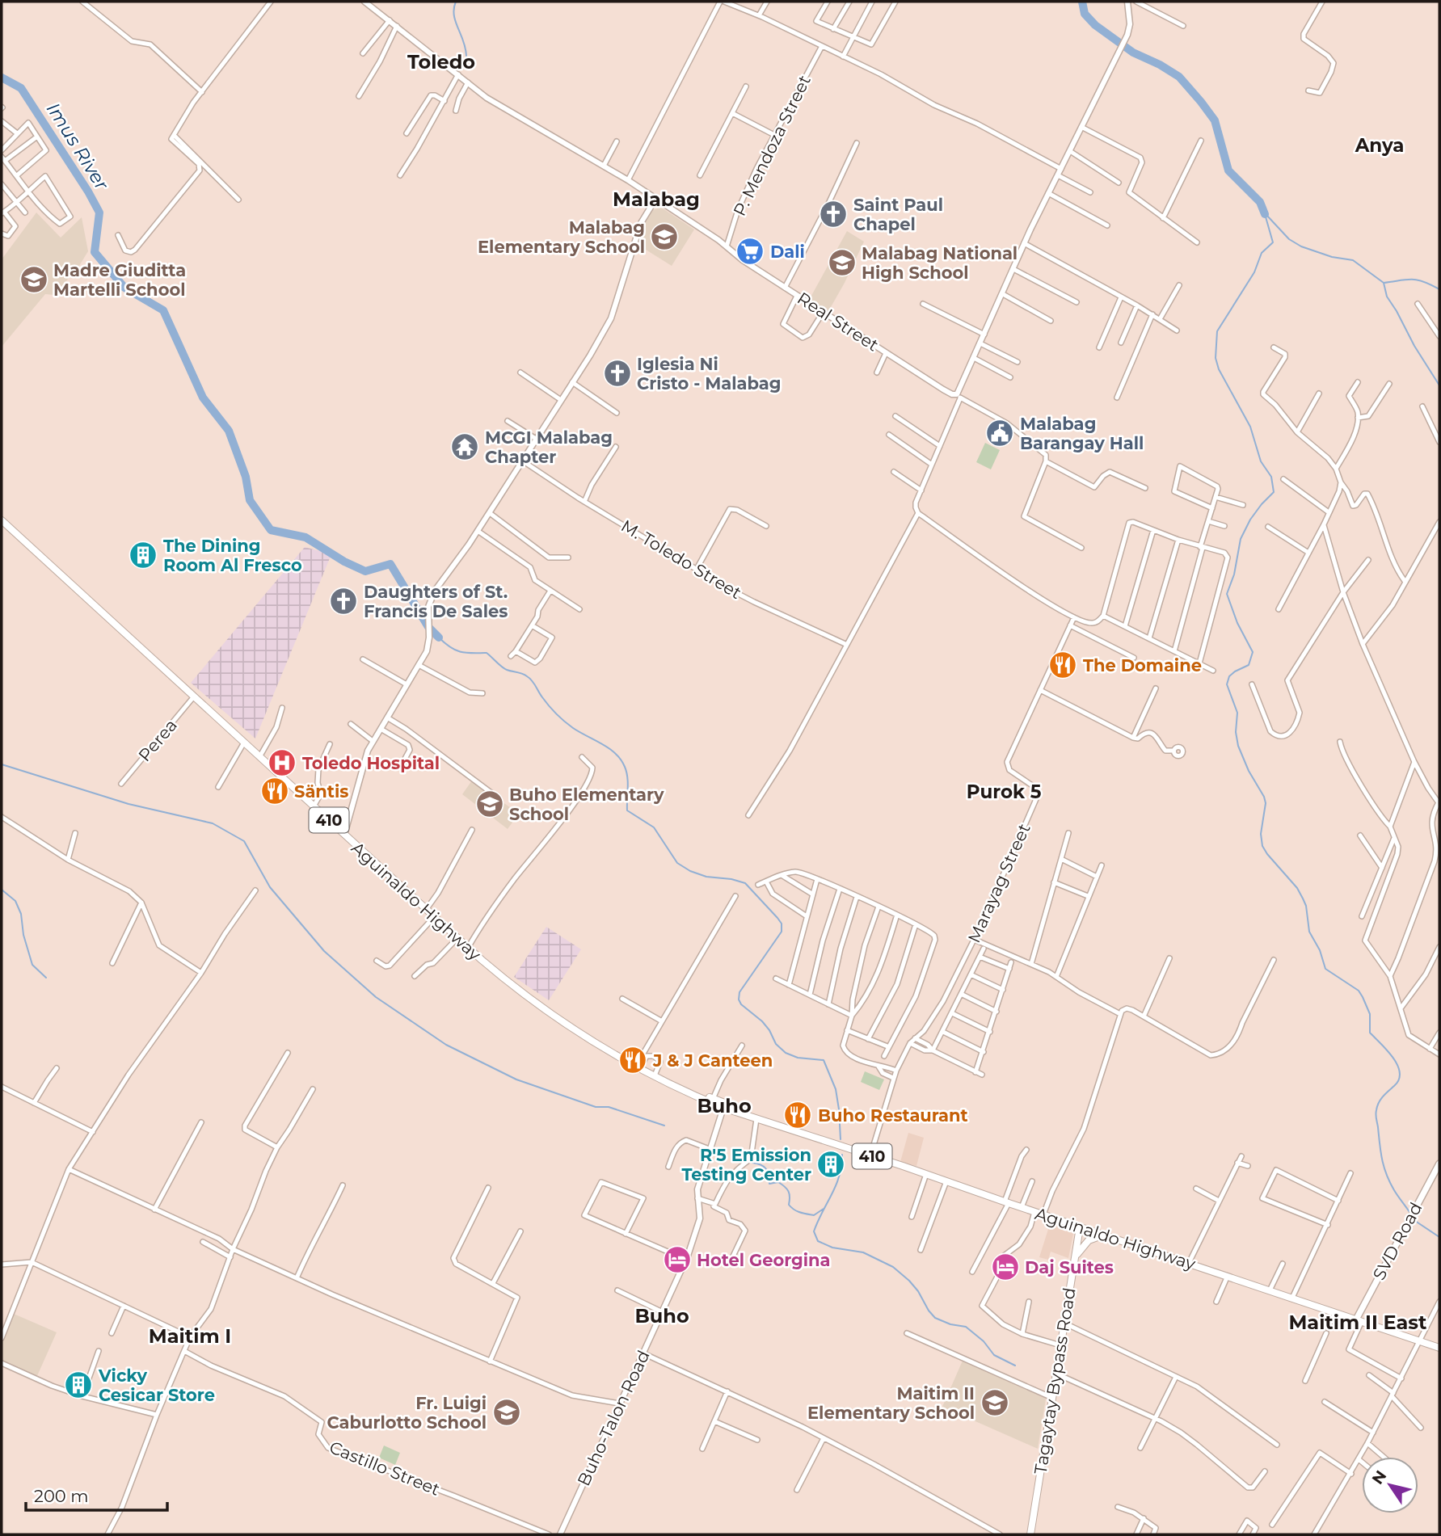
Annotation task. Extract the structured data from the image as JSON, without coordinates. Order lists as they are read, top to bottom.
{
  "streets": {
    "main road": [
      "410",
      "Aguinaldo Highway",
      "SVD Road",
      "Tagaytay Bypass Road"
    ],
    "street": [
      "P. Mendoza Street",
      "Real Street",
      "M. Toledo Street",
      "Perea",
      "Marayag Street",
      "Buho-Talon Road",
      "Castillo Street"
    ]
  },
  "crossings": [
    ["P. Mendoza Street", "Real Street"],
    ["Perea", "Aguinaldo Highway"],
    ["Marayag Street", "Aguinaldo Highway"],
    ["Aguinaldo Highway", "SVD Road"],
    ["Aguinaldo Highway", "Tagaytay Bypass Road"],
    ["Aguinaldo Highway", "Buho-Talon Road"]
  ],
  "districts": [
    "Toledo",
    "Anya",
    "Malabag",
    "Purok 5",
    "Buho",
    "Buho",
    "Maitim II East",
    "Maitim I"
  ],
  "water": ["Imus River"],
  "places": {
    "church": ["Saint Paul Chapel", "Iglesia Ni Cristo - Malabag", "Daughters of St. Francis De Sales"],
    "school or university": [
      "Malabag Elementary School",
      "Malabag National High School",
      "Madre Giuditta Martelli School",
      "Buho Elementary School",
      "Maitim II Elementary School",
      "Fr. Luigi Caburlotto School"
    ],
    "supermarket": ["Dali"],
    "public building": ["Malabag Barangay Hall"],
    "temple": ["MCGI Malabag Chapter"],
    "building": ["The Dining Room Al Fresco", "R'5 Emission Testing Center", "Vicky Cesicar Store"],
    "restaurant": [
      "The Domaine",
      "Säntis",
      "J & J Canteen",
      "Buho Restaurant"
    ],
    "hospital": ["Toledo Hospital"],
    "hotel": ["Hotel Georgina", "Daj Suites"]
  },
  "scale_bar": "200 m",
  "north": "top left"
}
